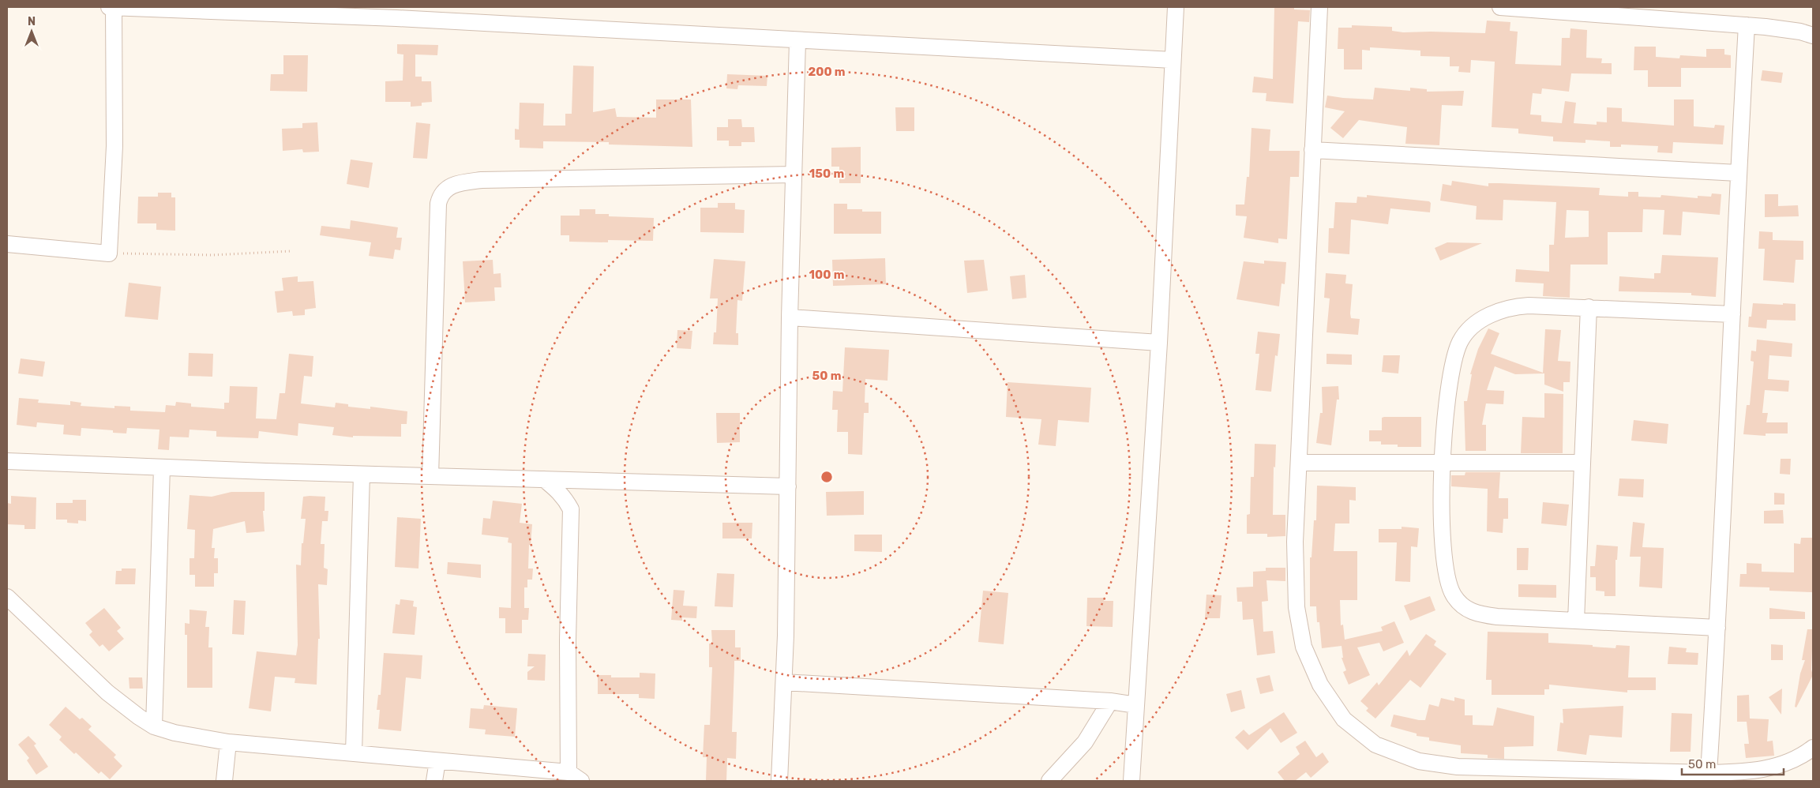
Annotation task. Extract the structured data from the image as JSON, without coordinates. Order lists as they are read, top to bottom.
{
  "scale_bar": "50 m",
  "north": "top",
  "rings": [
    "200 m",
    "150 m",
    "100 m",
    "50 m"
  ]
}
